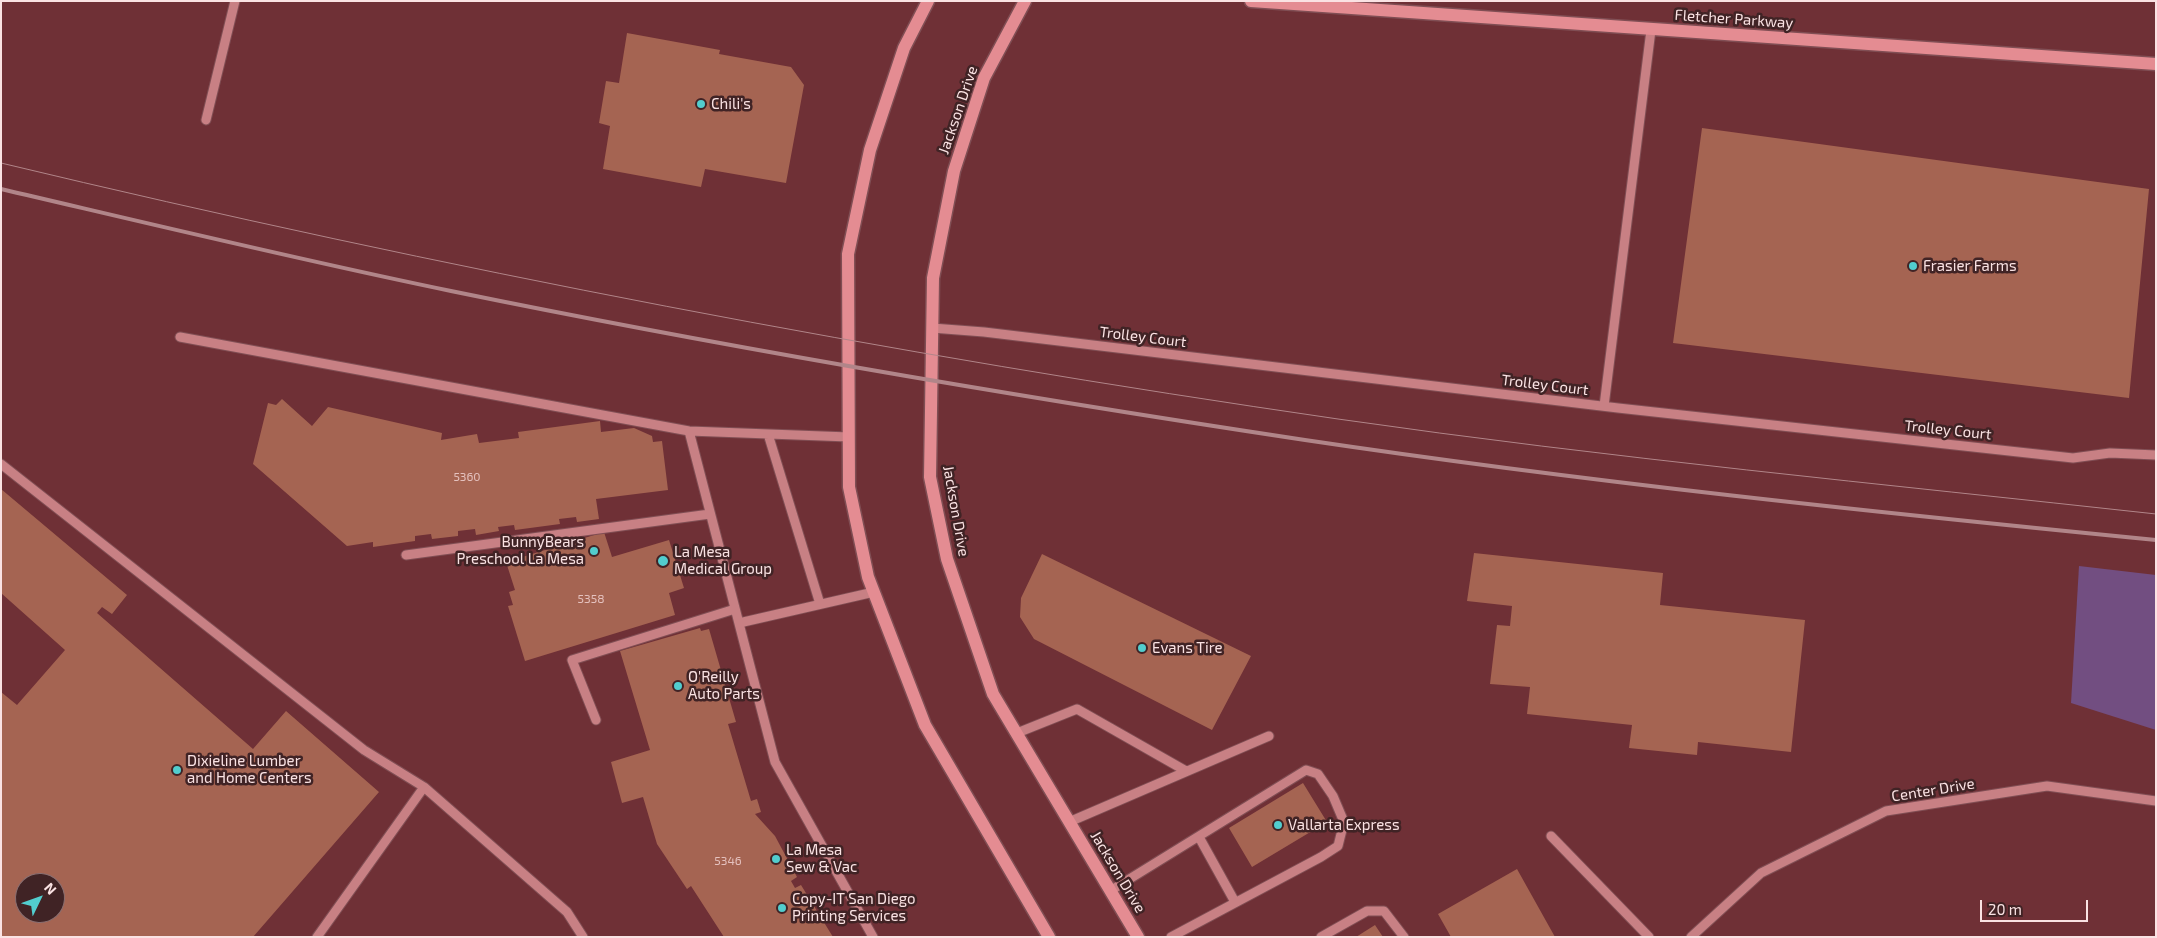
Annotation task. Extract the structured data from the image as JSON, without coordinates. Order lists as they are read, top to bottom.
{
  "streets": {
    "main road": ["Fletcher Parkway", "Jackson Drive"],
    "street": ["Trolley Court", "Center Drive"]
  },
  "crossings": [
    ["Jackson Drive", "Trolley Court"]
  ],
  "places": [
    "Chili's",
    "Frasier Farms",
    "BunnyBears Preschool La Mesa",
    "La Mesa Medical Group",
    "Evans Tire",
    "O'Reilly Auto Parts",
    "Dixieline Lumber and Home Centers",
    "Vallarta Express",
    "La Mesa Sew & Vac",
    "Copy-IT San Diego Printing Services"
  ],
  "house_numbers": ["5360", "5358", "5346"],
  "scale_bar": "20 m",
  "north": "top right"
}
